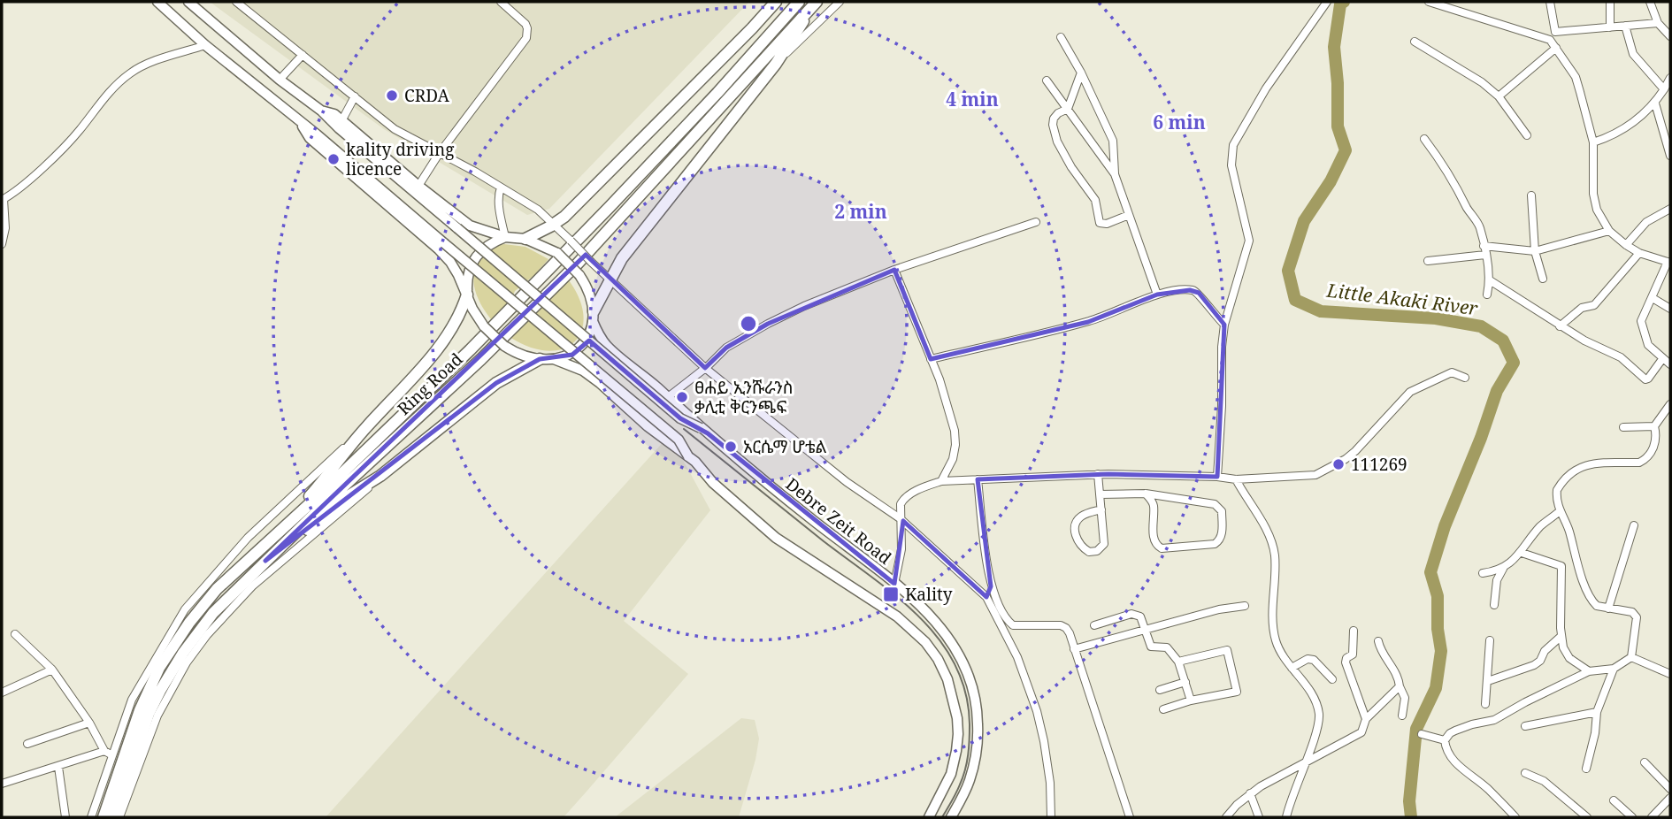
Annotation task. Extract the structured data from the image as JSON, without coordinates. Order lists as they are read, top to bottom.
{
  "streets": {
    "highway": ["Ring Road"],
    "main road": ["Debre Zeit Road"]
  },
  "water": ["Little Akaki River"],
  "places": {
    "other": [
      "CRDA",
      "kality driving licence",
      "ፀሐይ ኢንሹራንስ ቃሊቲ ቅርንጫፍ",
      "አርሴማ ሆቴል",
      "111269"
    ],
    "transit": ["Kality"]
  },
  "rings": ["4 min", "6 min", "2 min"]
}
